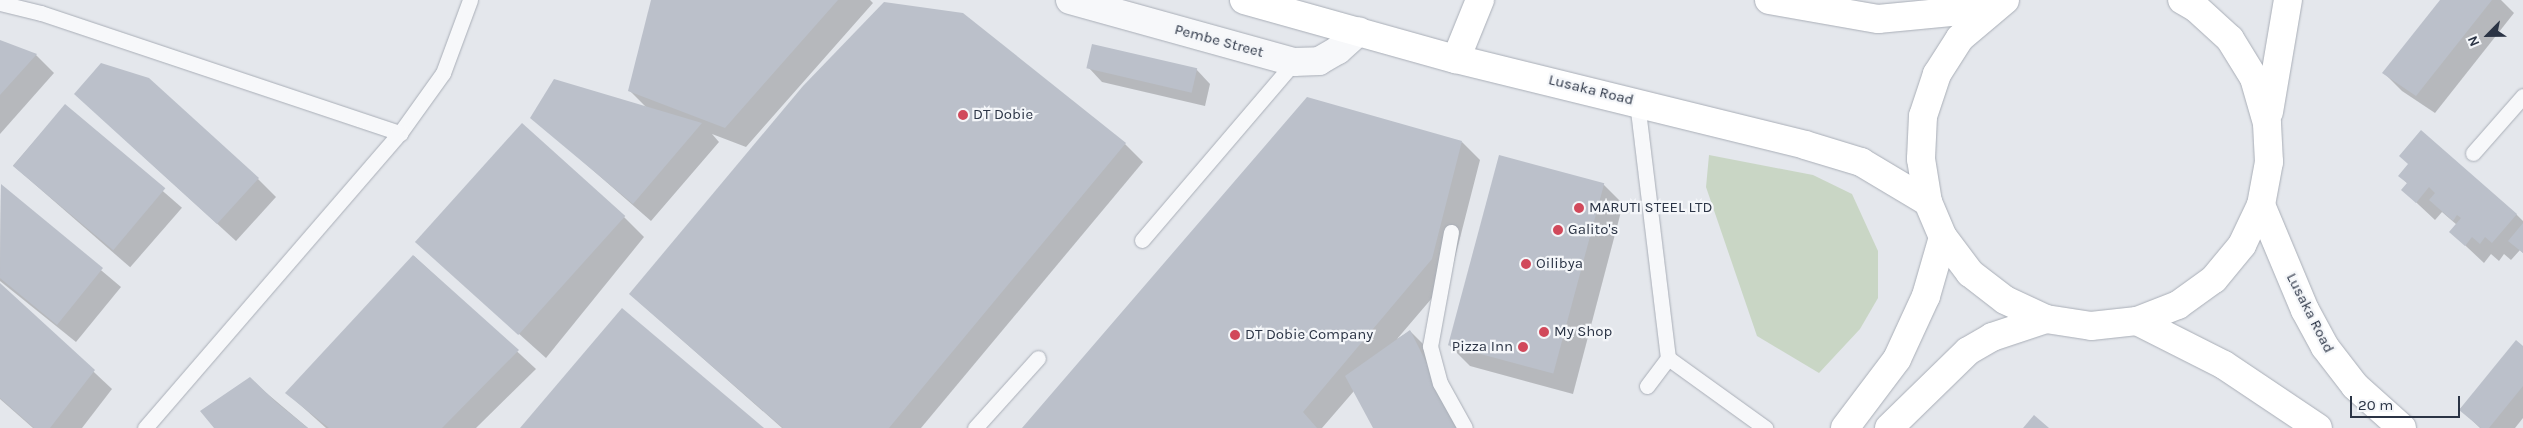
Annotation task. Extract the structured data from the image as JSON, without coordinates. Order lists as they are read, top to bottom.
{
  "streets": {
    "main road": ["Lusaka Road"],
    "street": ["Pembe Street"]
  },
  "crossings": [
    ["Pembe Street", "Lusaka Road"]
  ],
  "places": [
    "DT Dobie",
    "MARUTI STEEL LTD",
    "Galito's",
    "Oilibya",
    "My Shop",
    "DT Dobie Company",
    "Pizza Inn"
  ],
  "scale_bar": "20 m",
  "north": "bottom left"
}
